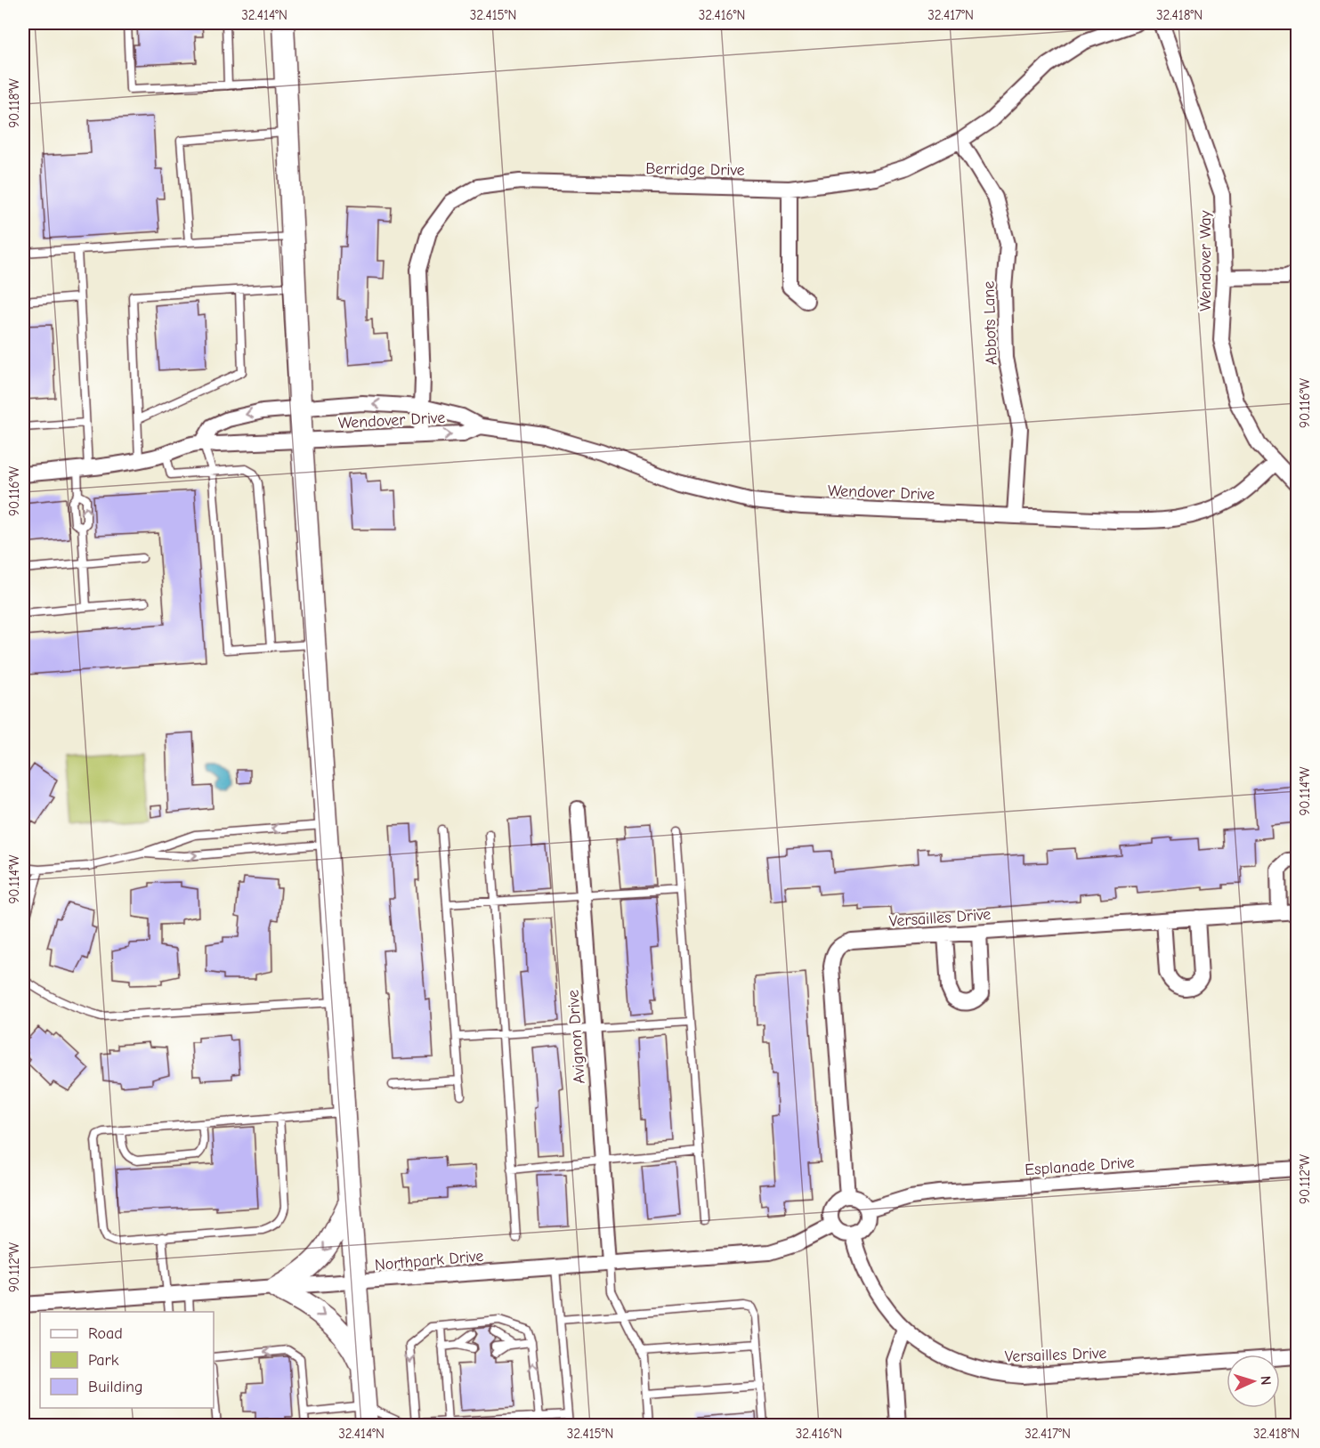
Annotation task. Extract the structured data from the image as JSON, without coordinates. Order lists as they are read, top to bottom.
{
  "streets": {
    "street": [
      "Berridge Drive",
      "Wendover Way",
      "Abbots Lane",
      "Wendover Drive",
      "Versailles Drive",
      "Avignon Drive",
      "Esplanade Drive",
      "Northpark Drive"
    ]
  },
  "crossings": [
    ["Berridge Drive", "Abbots Lane"],
    ["Berridge Drive", "Wendover Drive"],
    ["Wendover Way", "Wendover Drive"],
    ["Abbots Lane", "Wendover Drive"],
    ["Versailles Drive", "Esplanade Drive"],
    ["Versailles Drive", "Northpark Drive"],
    ["Avignon Drive", "Northpark Drive"],
    ["Esplanade Drive", "Northpark Drive"]
  ],
  "legend": ["Road", "Park", "Building"],
  "north": "right",
  "coordinates": [
    "32.414°N",
    "32.415°N",
    "32.416°N",
    "32.417°N",
    "32.418°N",
    "90.118°W",
    "90.116°W",
    "90.114°W",
    "90.112°W"
  ]
}
